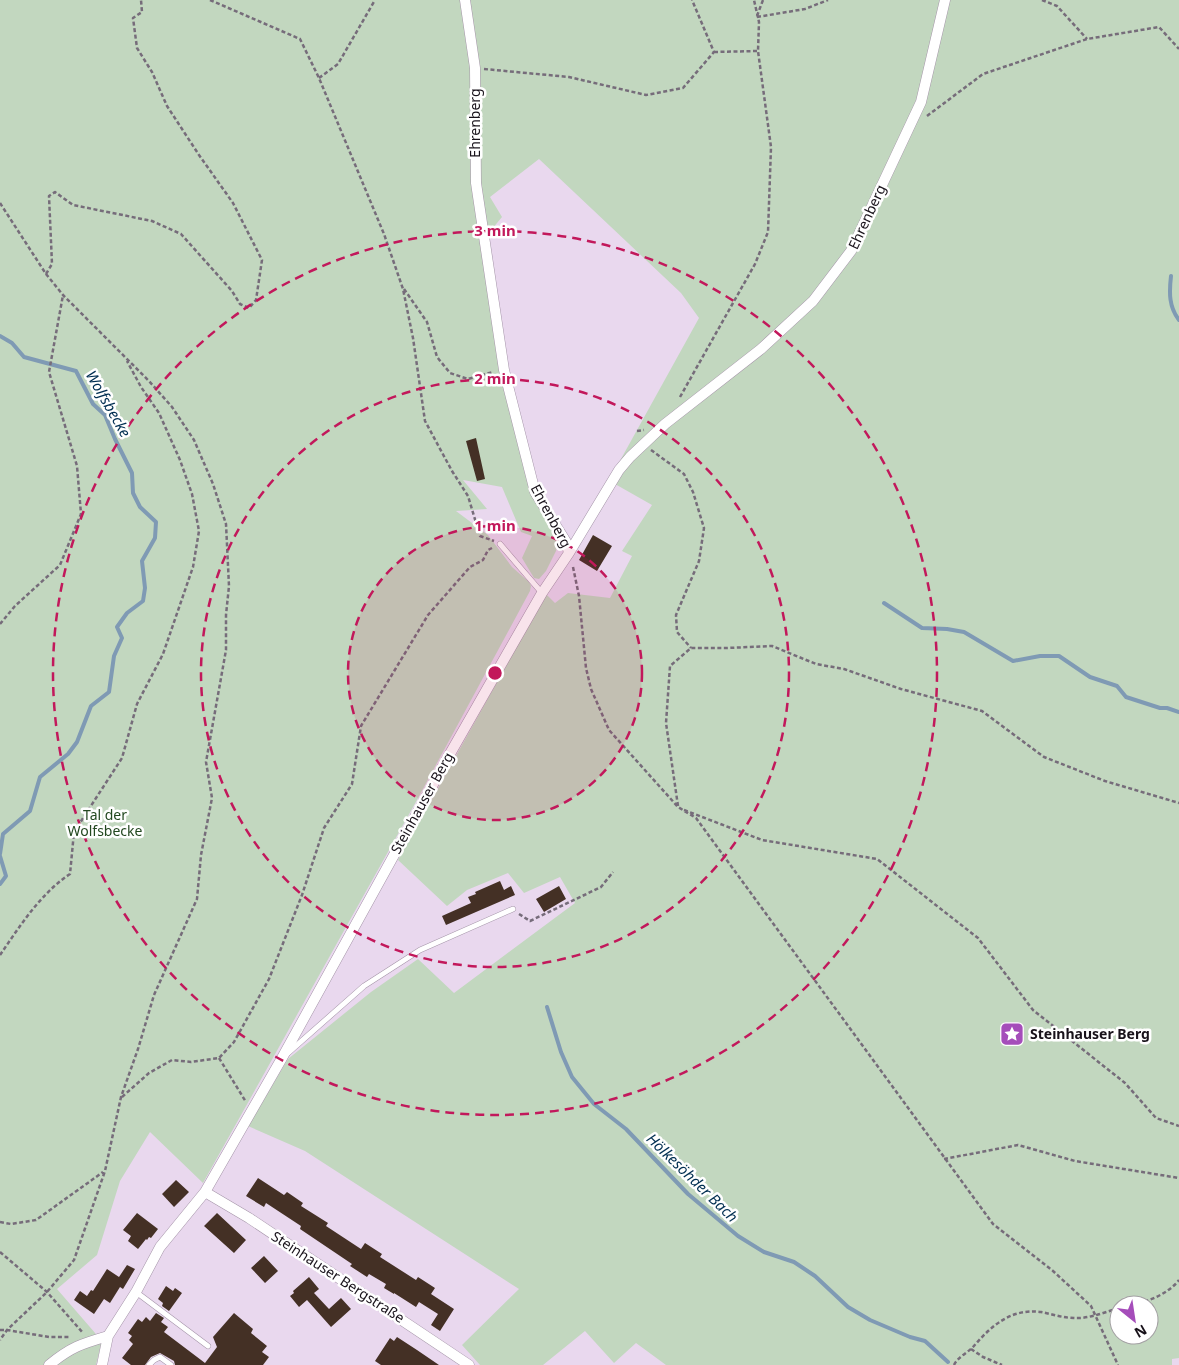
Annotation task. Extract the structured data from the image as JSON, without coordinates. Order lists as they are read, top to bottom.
{
  "streets": {
    "street": ["Ehrenberg", "Steinhauser Berg", "Steinhauser Bergstraße"]
  },
  "crossings": [
    ["Ehrenberg", "Steinhauser Berg"],
    ["Steinhauser Berg", "Steinhauser Bergstraße"]
  ],
  "water": ["Wolfsbecke", "Hölkesöhder Bach"],
  "parks": ["Tal der Wolfsbecke"],
  "places": {
    "place": ["Steinhauser Berg"]
  },
  "north": "bottom right",
  "rings": ["3 min", "2 min", "1 min"]
}
